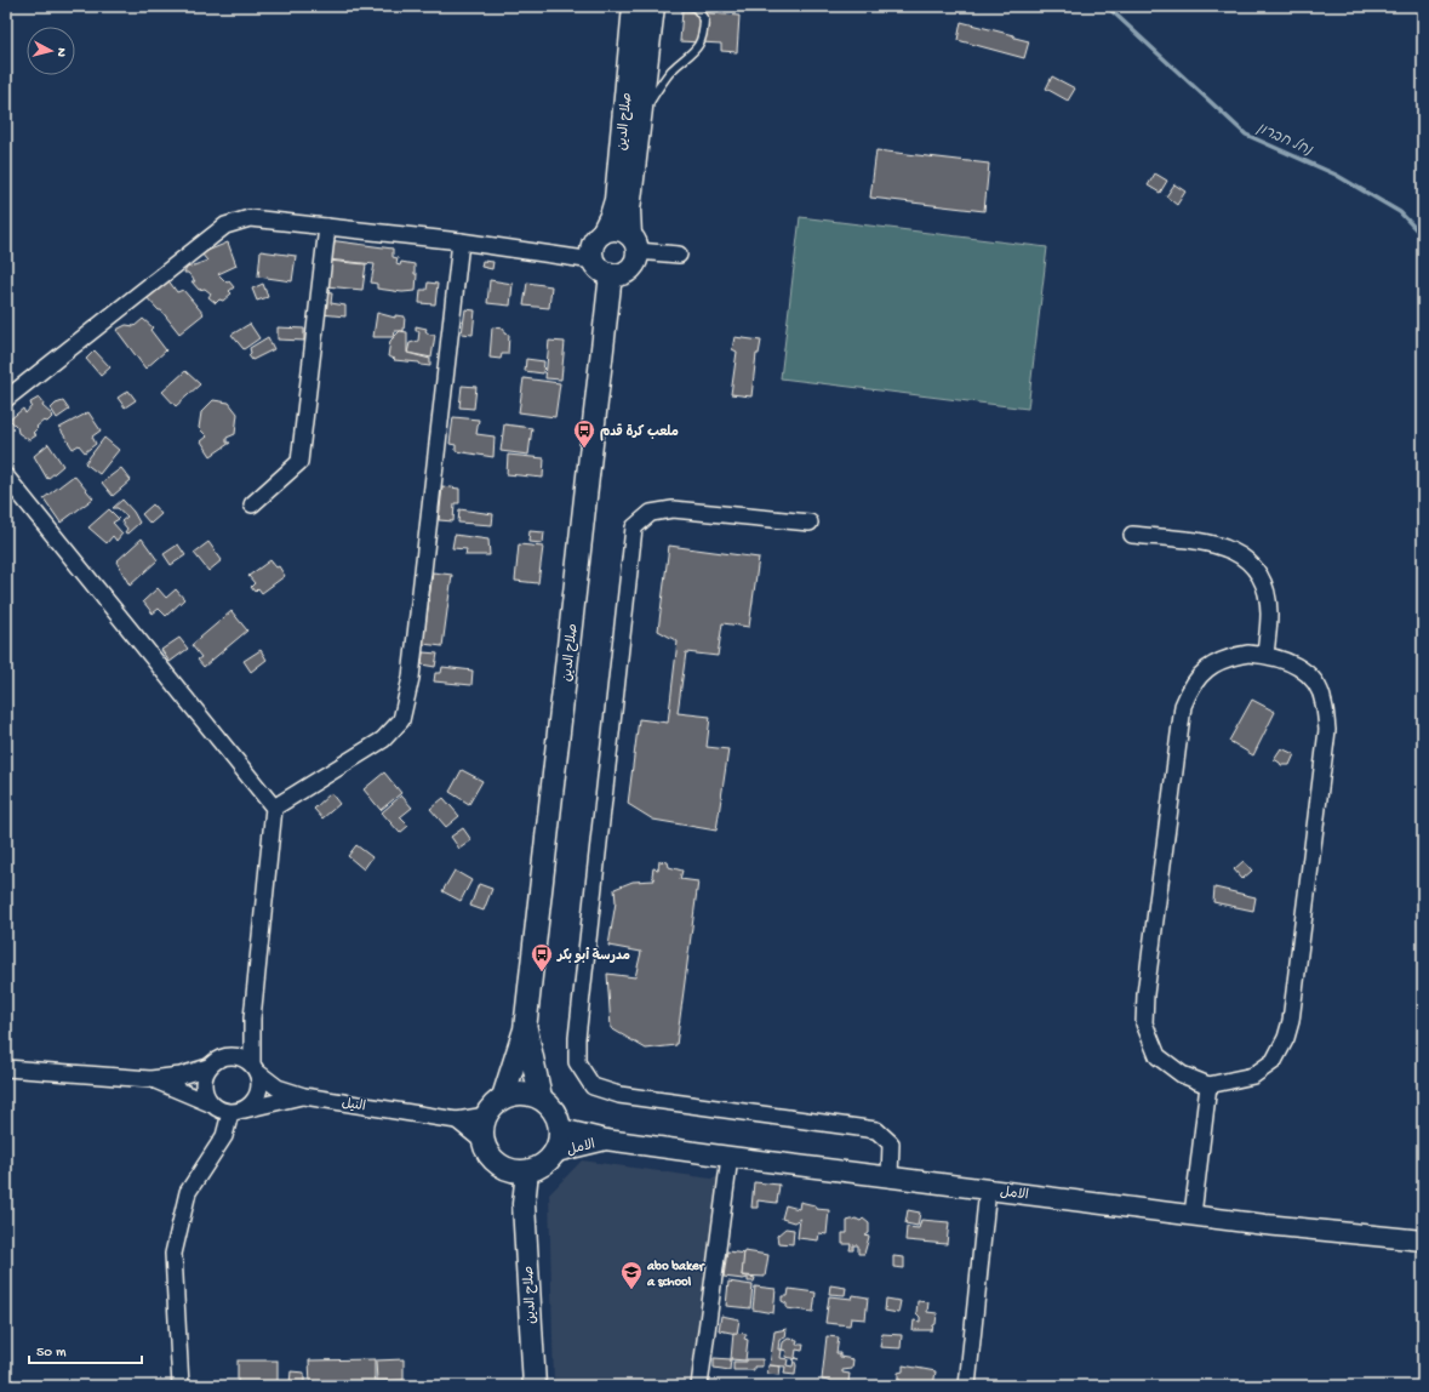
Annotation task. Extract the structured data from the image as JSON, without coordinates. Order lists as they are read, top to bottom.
{
  "streets": {
    "main road": ["صلاح الدين"],
    "street": ["النيل", "الامل"]
  },
  "crossings": [
    ["صلاح الدين", "النيل"],
    ["صلاح الدين", "الامل"],
    ["النيل", "الامل"]
  ],
  "water": ["נחל חברון"],
  "places": {
    "bus stop": ["ملعب كرة قدم", "مدرسة أبو بكر"],
    "school or university": ["abo baker a school"]
  },
  "scale_bar": "50 m",
  "north": "right"
}
